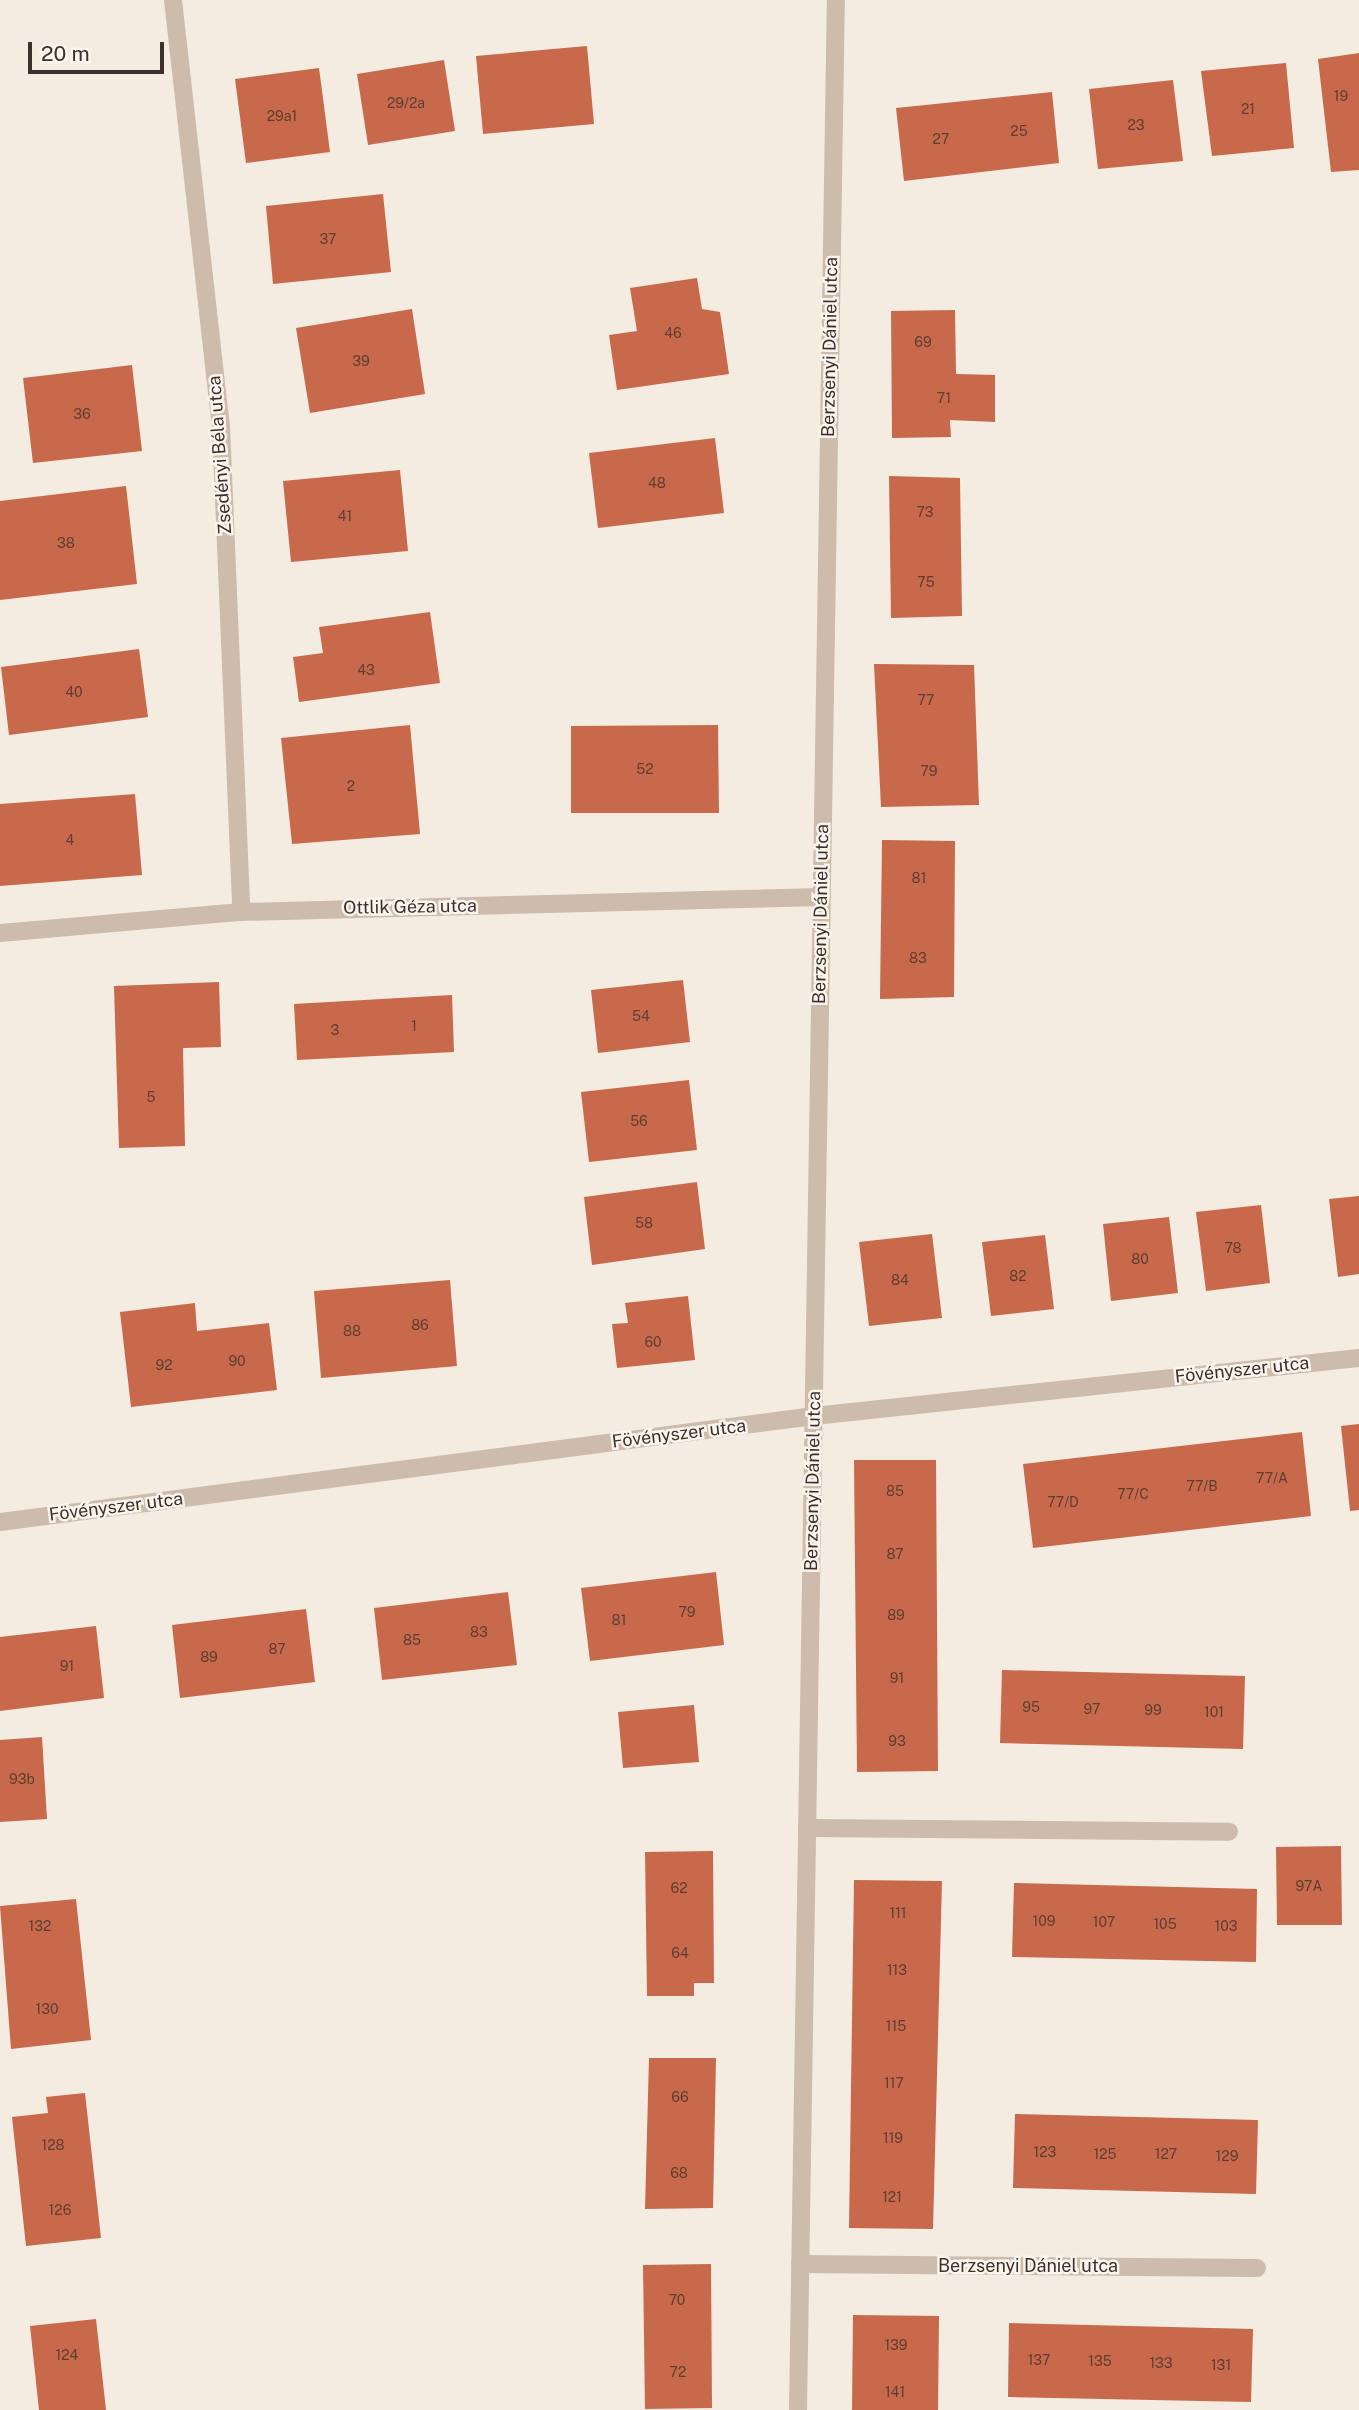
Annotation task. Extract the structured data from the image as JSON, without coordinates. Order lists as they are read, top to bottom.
{
  "streets": {
    "street": [
      "Berzsenyi Dániel utca",
      "Zsedényi Béla utca",
      "Ottlik Géza utca",
      "Fövényszer utca"
    ]
  },
  "crossings": [
    ["Berzsenyi Dániel utca", "Ottlik Géza utca"],
    ["Berzsenyi Dániel utca", "Fövényszer utca"],
    ["Zsedényi Béla utca", "Ottlik Géza utca"]
  ],
  "house_numbers": [
    "19",
    "29/2a",
    "21",
    "29a1",
    "23",
    "25",
    "27",
    "37",
    "46",
    "69",
    "39",
    "71",
    "36",
    "48",
    "73",
    "41",
    "38",
    "75",
    "43",
    "40",
    "77",
    "52",
    "79",
    "2",
    "4",
    "81",
    "83",
    "54",
    "1",
    "3",
    "5",
    "56",
    "58",
    "78",
    "80",
    "82",
    "84",
    "86",
    "88",
    "60",
    "90",
    "92",
    "77/A",
    "77/B",
    "85",
    "77/C",
    "77/D",
    "87",
    "79",
    "89",
    "81",
    "83",
    "85",
    "87",
    "89",
    "91",
    "91",
    "95",
    "97",
    "99",
    "101",
    "93",
    "93b",
    "97A",
    "62",
    "111",
    "109",
    "107",
    "105",
    "132",
    "103",
    "64",
    "113",
    "130",
    "115",
    "117",
    "66",
    "119",
    "128",
    "123",
    "125",
    "127",
    "129",
    "68",
    "121",
    "126",
    "70",
    "139",
    "124",
    "137",
    "135",
    "133",
    "131",
    "72",
    "141"
  ],
  "scale_bar": "20 m"
}
